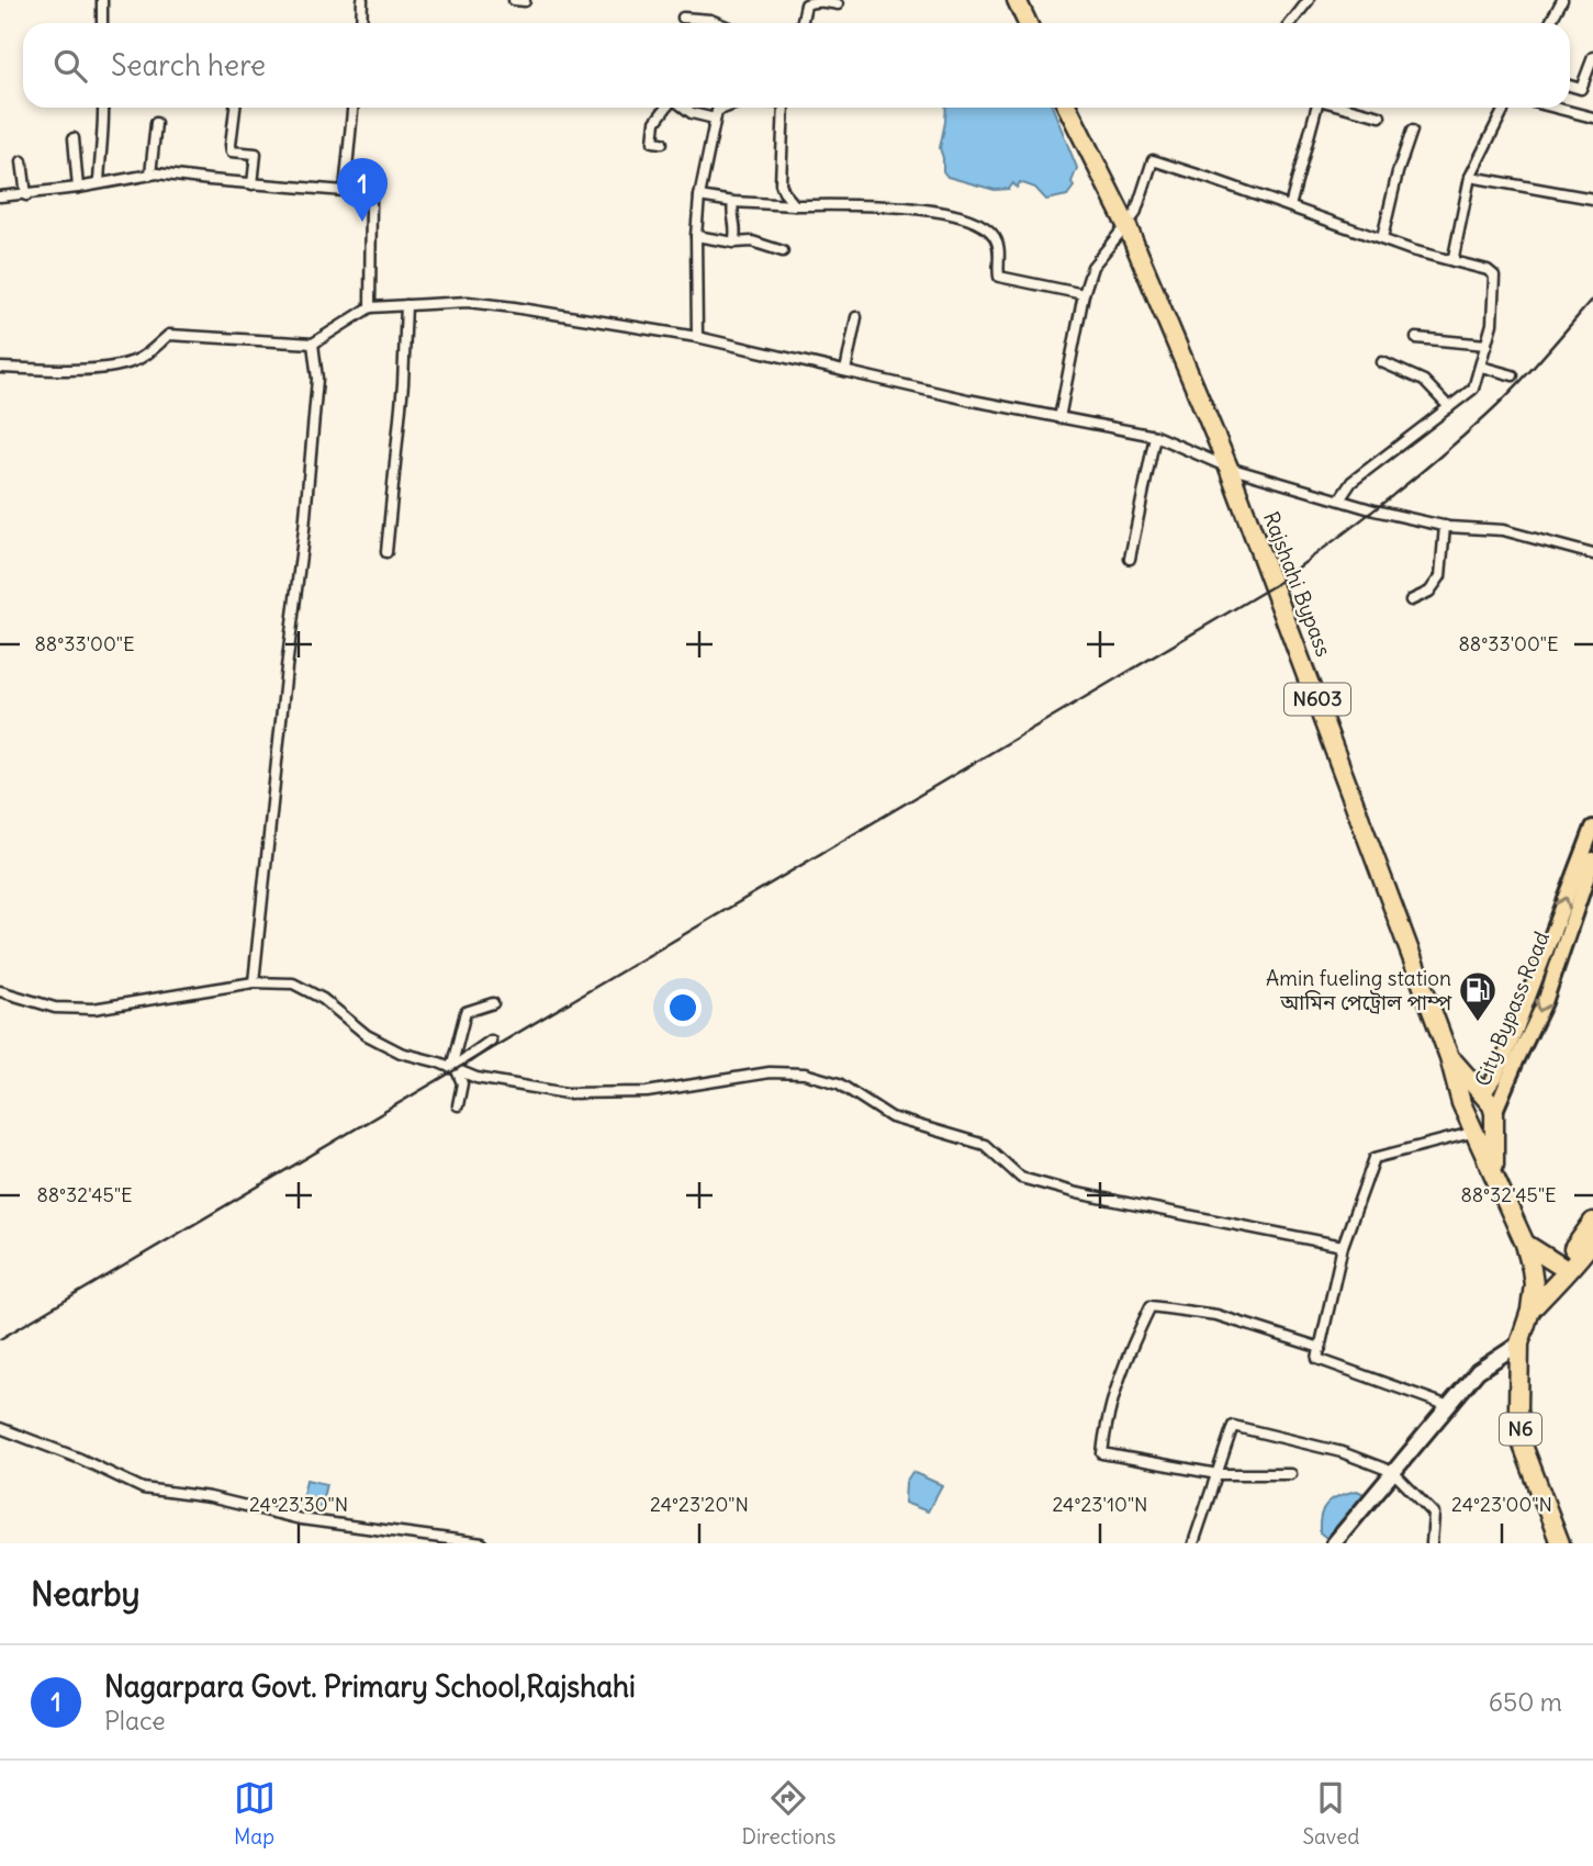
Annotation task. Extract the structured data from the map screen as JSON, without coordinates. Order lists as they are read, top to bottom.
{
  "streets": {
    "highway": [
      "Rajshahi Bypass",
      "N603",
      "City Bypass Road",
      "N6"
    ]
  },
  "crossings": [
    ["Rajshahi Bypass", "City Bypass Road"],
    ["Rajshahi Bypass", "N6"]
  ],
  "places": {
    "fuel station": ["Amin fueling station আমিন পেট্রোল পাম্প"]
  },
  "page": {
    "search": "Search here",
    "pins": "1",
    "heading": "Nearby",
    "list": [
      {
        "mark": "1",
        "name": "Nagarpara Govt. Primary School,Rajshahi",
        "note": "Place",
        "value": "650 m"
      }
    ],
    "nav": ["Map", "Directions", "Saved"]
  },
  "coordinates": [
    "88°33'00\"E",
    "88°32'45\"E",
    "24°23'30\"N",
    "24°23'20\"N",
    "24°23'10\"N",
    "24°23'00\"N"
  ]
}
